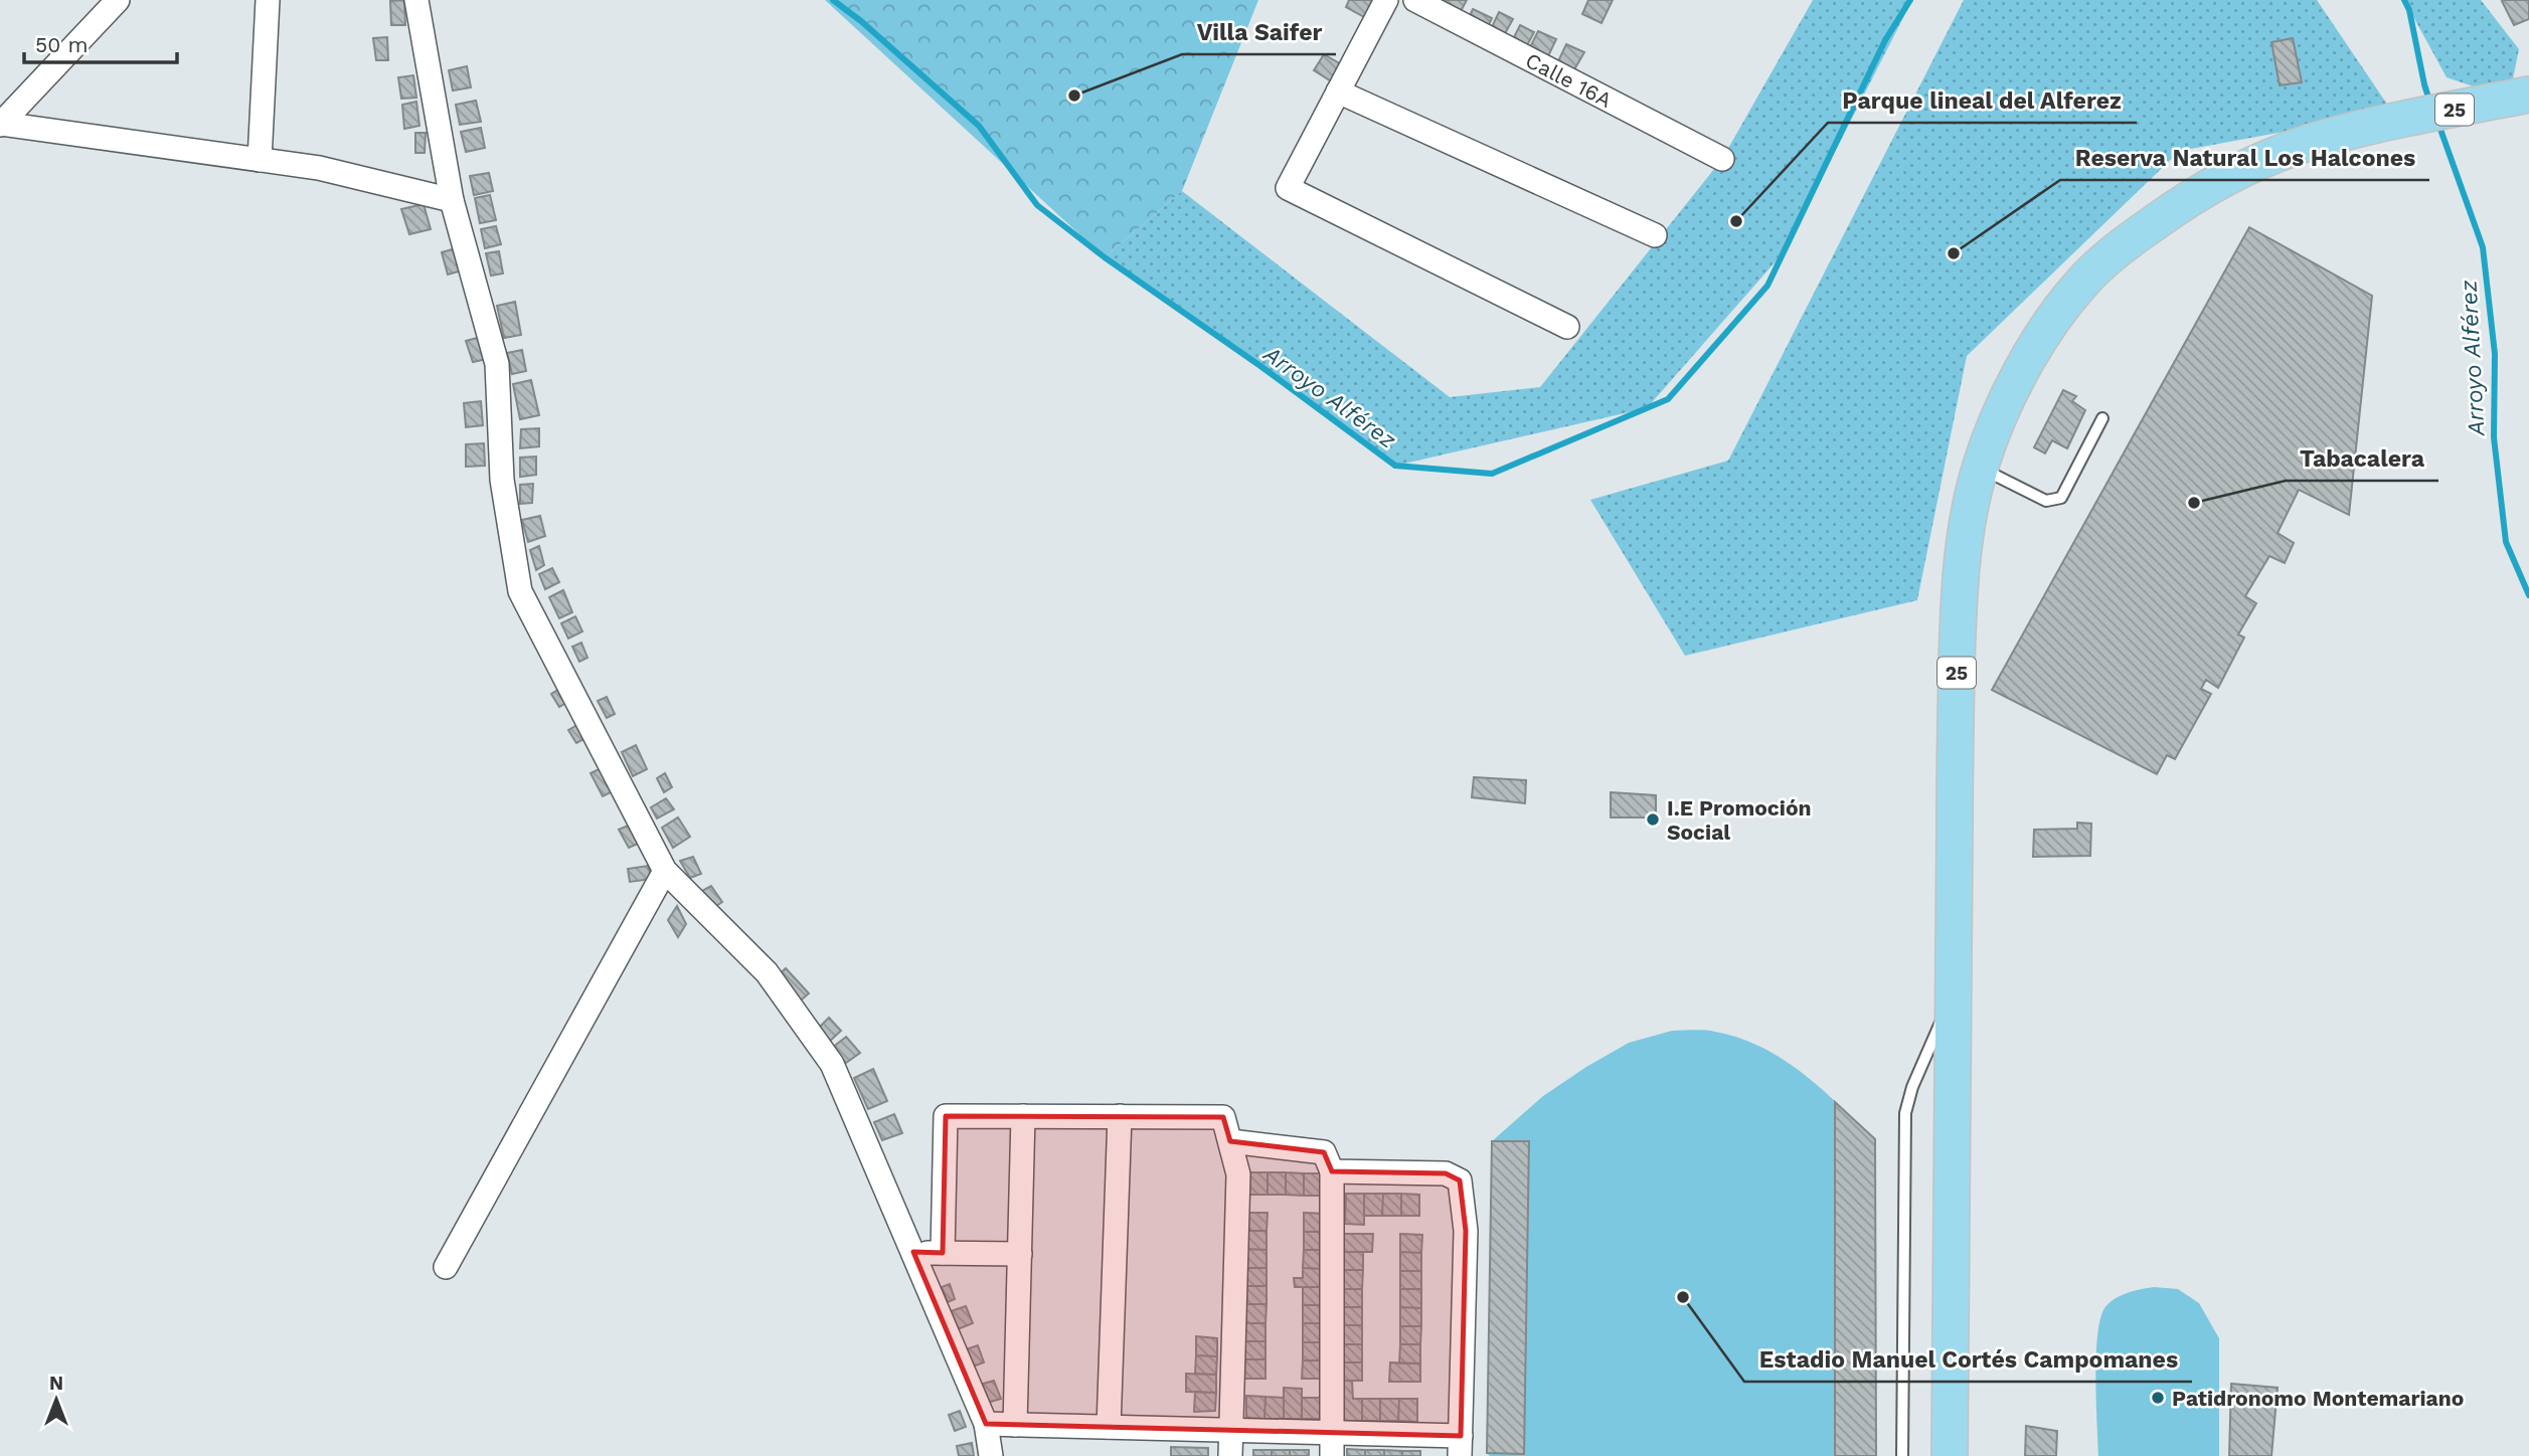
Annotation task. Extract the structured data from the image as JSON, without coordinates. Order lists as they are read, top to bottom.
{
  "streets": {
    "main road": ["25"],
    "street": ["Calle 16A"]
  },
  "water": ["Arroyo Alférez"],
  "places": [
    "Villa Saifer",
    "Parque lineal del Alferez",
    "Reserva Natural Los Halcones",
    "Tabacalera",
    "I.E Promoción Social",
    "Estadio Manuel Cortés Campomanes",
    "Patidronomo Montemariano"
  ],
  "scale_bar": "50 m",
  "north": "top"
}
